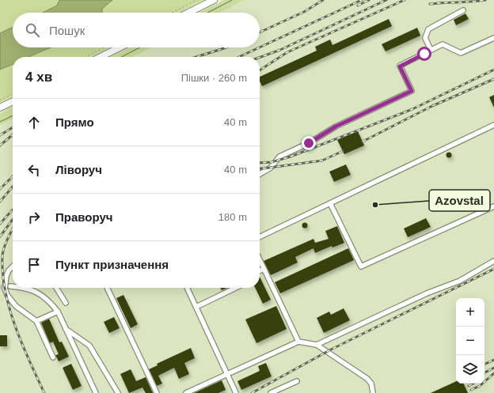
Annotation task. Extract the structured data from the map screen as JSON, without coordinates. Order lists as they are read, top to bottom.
{
  "places": ["Azovstal"],
  "page": {
    "search": "Пошук",
    "heading": ["4 хв", "Пішки · 260 m"],
    "list": [
      ["Прямо", "40 m"],
      ["Ліворуч", "40 m"],
      ["Праворуч", "180 m"],
      "Пункт призначення"
    ],
    "map_buttons": ["+", "−"]
  }
}
